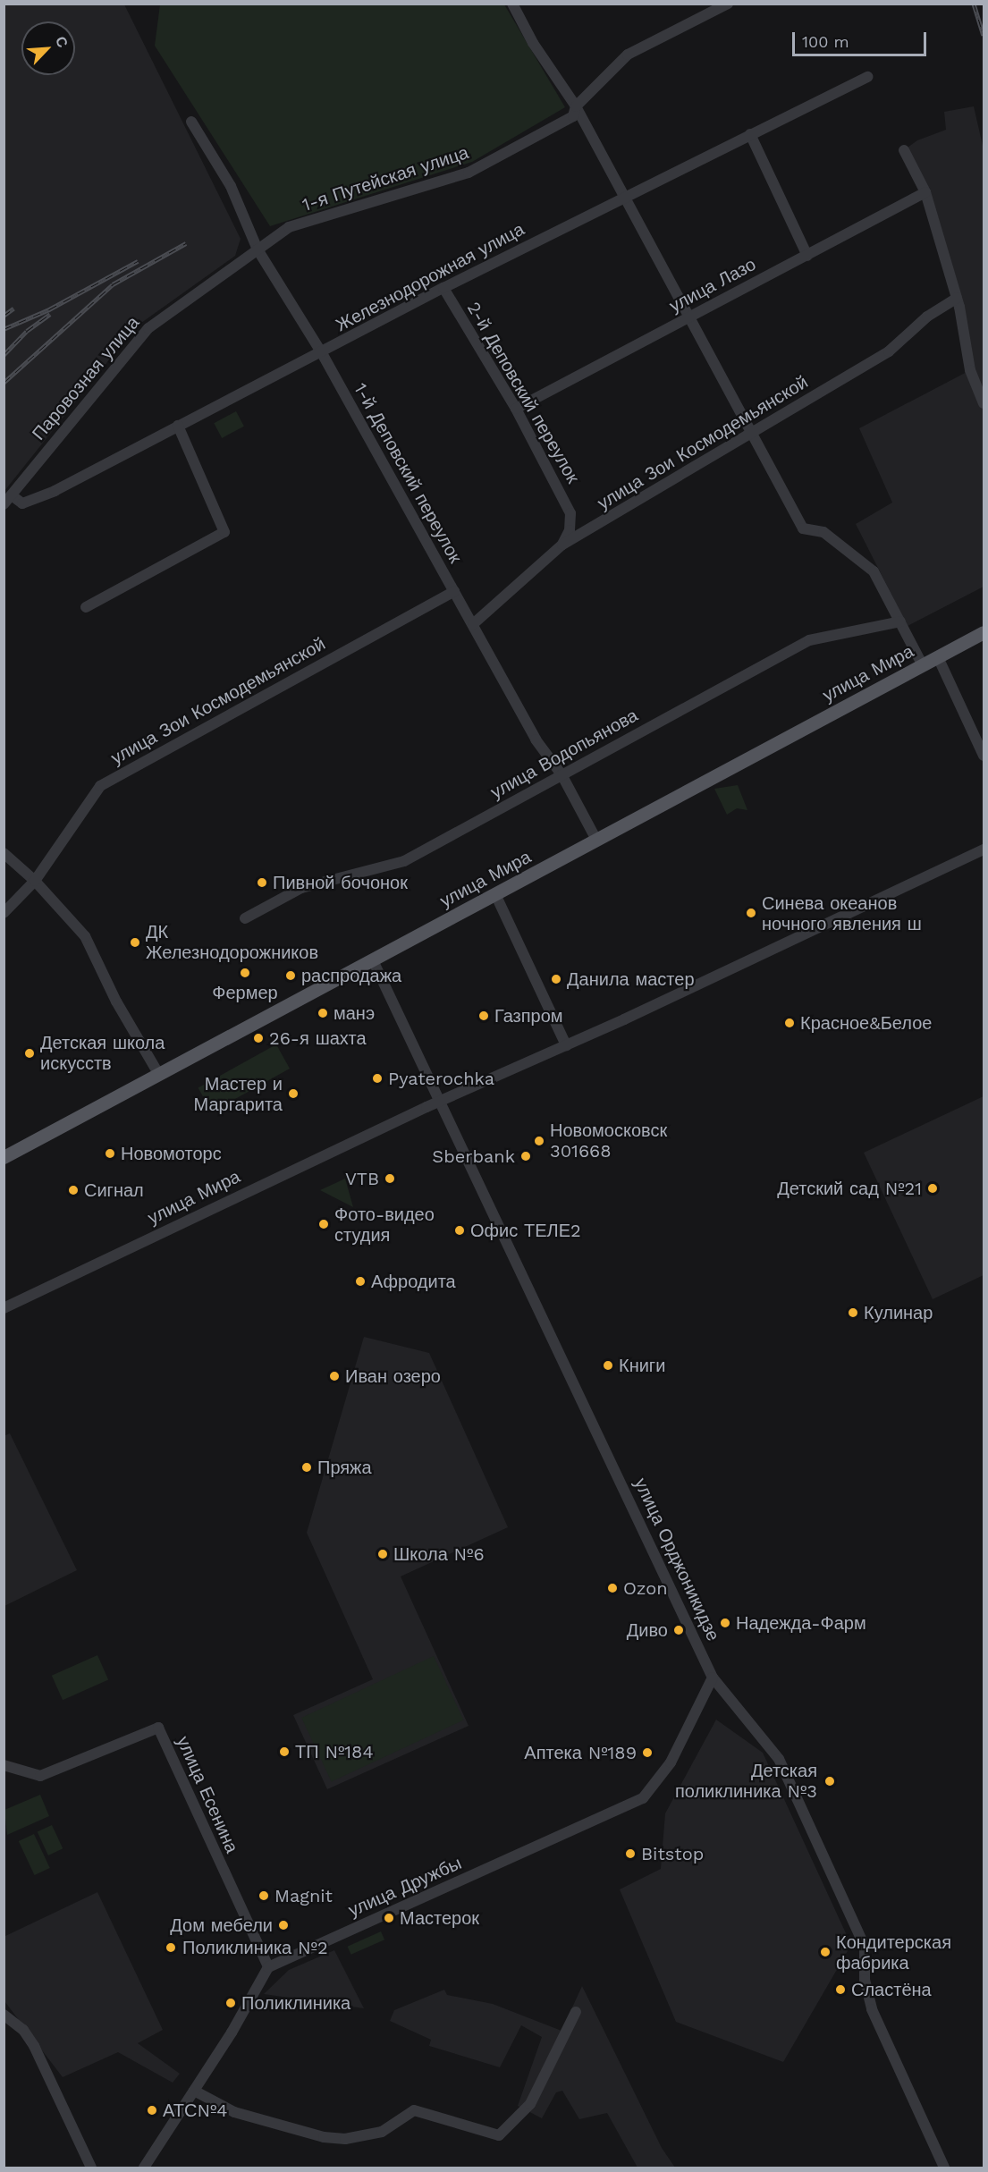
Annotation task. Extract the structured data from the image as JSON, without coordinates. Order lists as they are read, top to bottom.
{
  "streets": {
    "main road": ["улица Мира"],
    "street": [
      "1-я Путейская улица",
      "Железнодорожная улица",
      "улица Лазо",
      "Паровозная улица",
      "2-й Деповский переулок",
      "улица Зои Космодемьянской",
      "1-й Деповский переулок",
      "улица Водопьянова",
      "улица Орджоникидзе",
      "улица Есенина",
      "улица Дружбы"
    ]
  },
  "crossings": [
    ["1-я Путейская улица", "Паровозная улица"],
    ["1-я Путейская улица", "1-й Деповский переулок"],
    ["Железнодорожная улица", "Паровозная улица"],
    ["Железнодорожная улица", "2-й Деповский переулок"],
    ["Железнодорожная улица", "1-й Деповский переулок"],
    ["улица Лазо", "2-й Деповский переулок"],
    ["Паровозная улица", "1-й Деповский переулок"],
    ["2-й Деповский переулок", "улица Зои Космодемьянской"],
    ["улица Зои Космодемьянской", "1-й Деповский переулок"],
    ["1-й Деповский переулок", "улица Мира"],
    ["1-й Деповский переулок", "улица Водопьянова"],
    ["улица Мира", "улица Орджоникидзе"],
    ["улица Орджоникидзе", "улица Дружбы"],
    ["улица Есенина", "улица Дружбы"]
  ],
  "places": [
    "Пивной бочонок",
    "Синева океанов ночного явления ш",
    "ДК Железнодорожников",
    "Фермер",
    "распродажа",
    "Данила мастер",
    "манэ",
    "Газпром",
    "Красное&Белое",
    "26-я шахта",
    "Детская школа искусств",
    "Pyaterochka",
    "Мастер и Маргарита",
    "Новомосковск 301668",
    "Новомоторс",
    "Sberbank",
    "VTB",
    "Детский сад №21",
    "Сигнал",
    "Фото-видео студия",
    "Офис ТЕЛЕ2",
    "Афродита",
    "Кулинар",
    "Книги",
    "Иван озеро",
    "Пряжа",
    "Школа №6",
    "Ozon",
    "Надежда-Фарм",
    "Диво",
    "ТП №184",
    "Аптека №189",
    "Детская поликлиника №3",
    "Bitstop",
    "Magnit",
    "Мастерок",
    "Дом мебели",
    "Поликлиника №2",
    "Кондитерская фабрика",
    "Сластёна",
    "Поликлиника",
    "АТС№4"
  ],
  "scale_bar": "100 m",
  "north": "top right"
}
